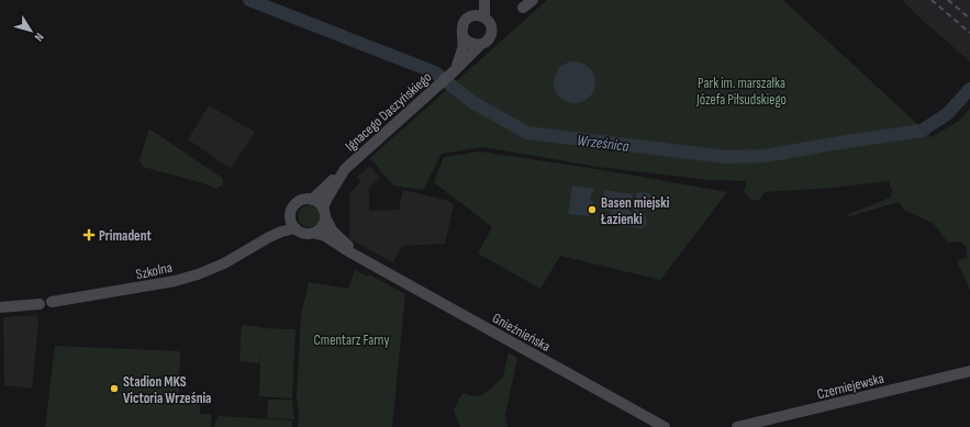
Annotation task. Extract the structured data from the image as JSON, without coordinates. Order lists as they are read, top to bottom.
{
  "streets": {
    "street": [
      "Ignacego Daszyńskiego",
      "Szkolna",
      "Gnieźnieńska",
      "Czerniejewska"
    ]
  },
  "crossings": [
    ["Ignacego Daszyńskiego", "Szkolna"],
    ["Ignacego Daszyńskiego", "Gnieźnieńska"],
    ["Szkolna", "Gnieźnieńska"]
  ],
  "water": ["Wrześnica"],
  "parks": ["Park im. marszałka Józefa Piłsudskiego", "Cmentarz Farny"],
  "places": {
    "other": ["Basen miejski Łazienki", "Stadion MKS Victoria Września"],
    "health": ["Primadent"]
  },
  "north": "bottom right"
}
